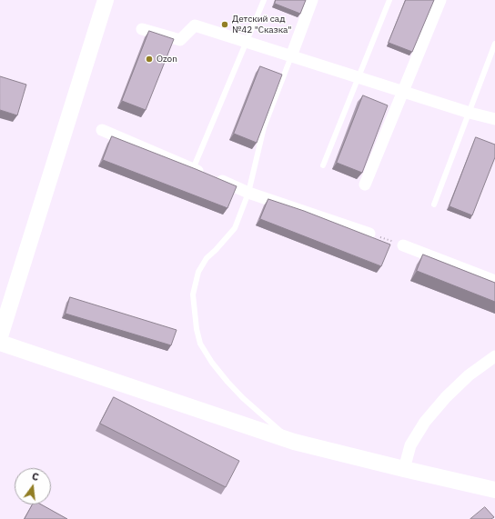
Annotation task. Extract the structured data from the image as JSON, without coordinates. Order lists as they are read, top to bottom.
{
  "places": ["Детский сад №42 \"Сказка\"", "Ozon"],
  "north": "top"
}
